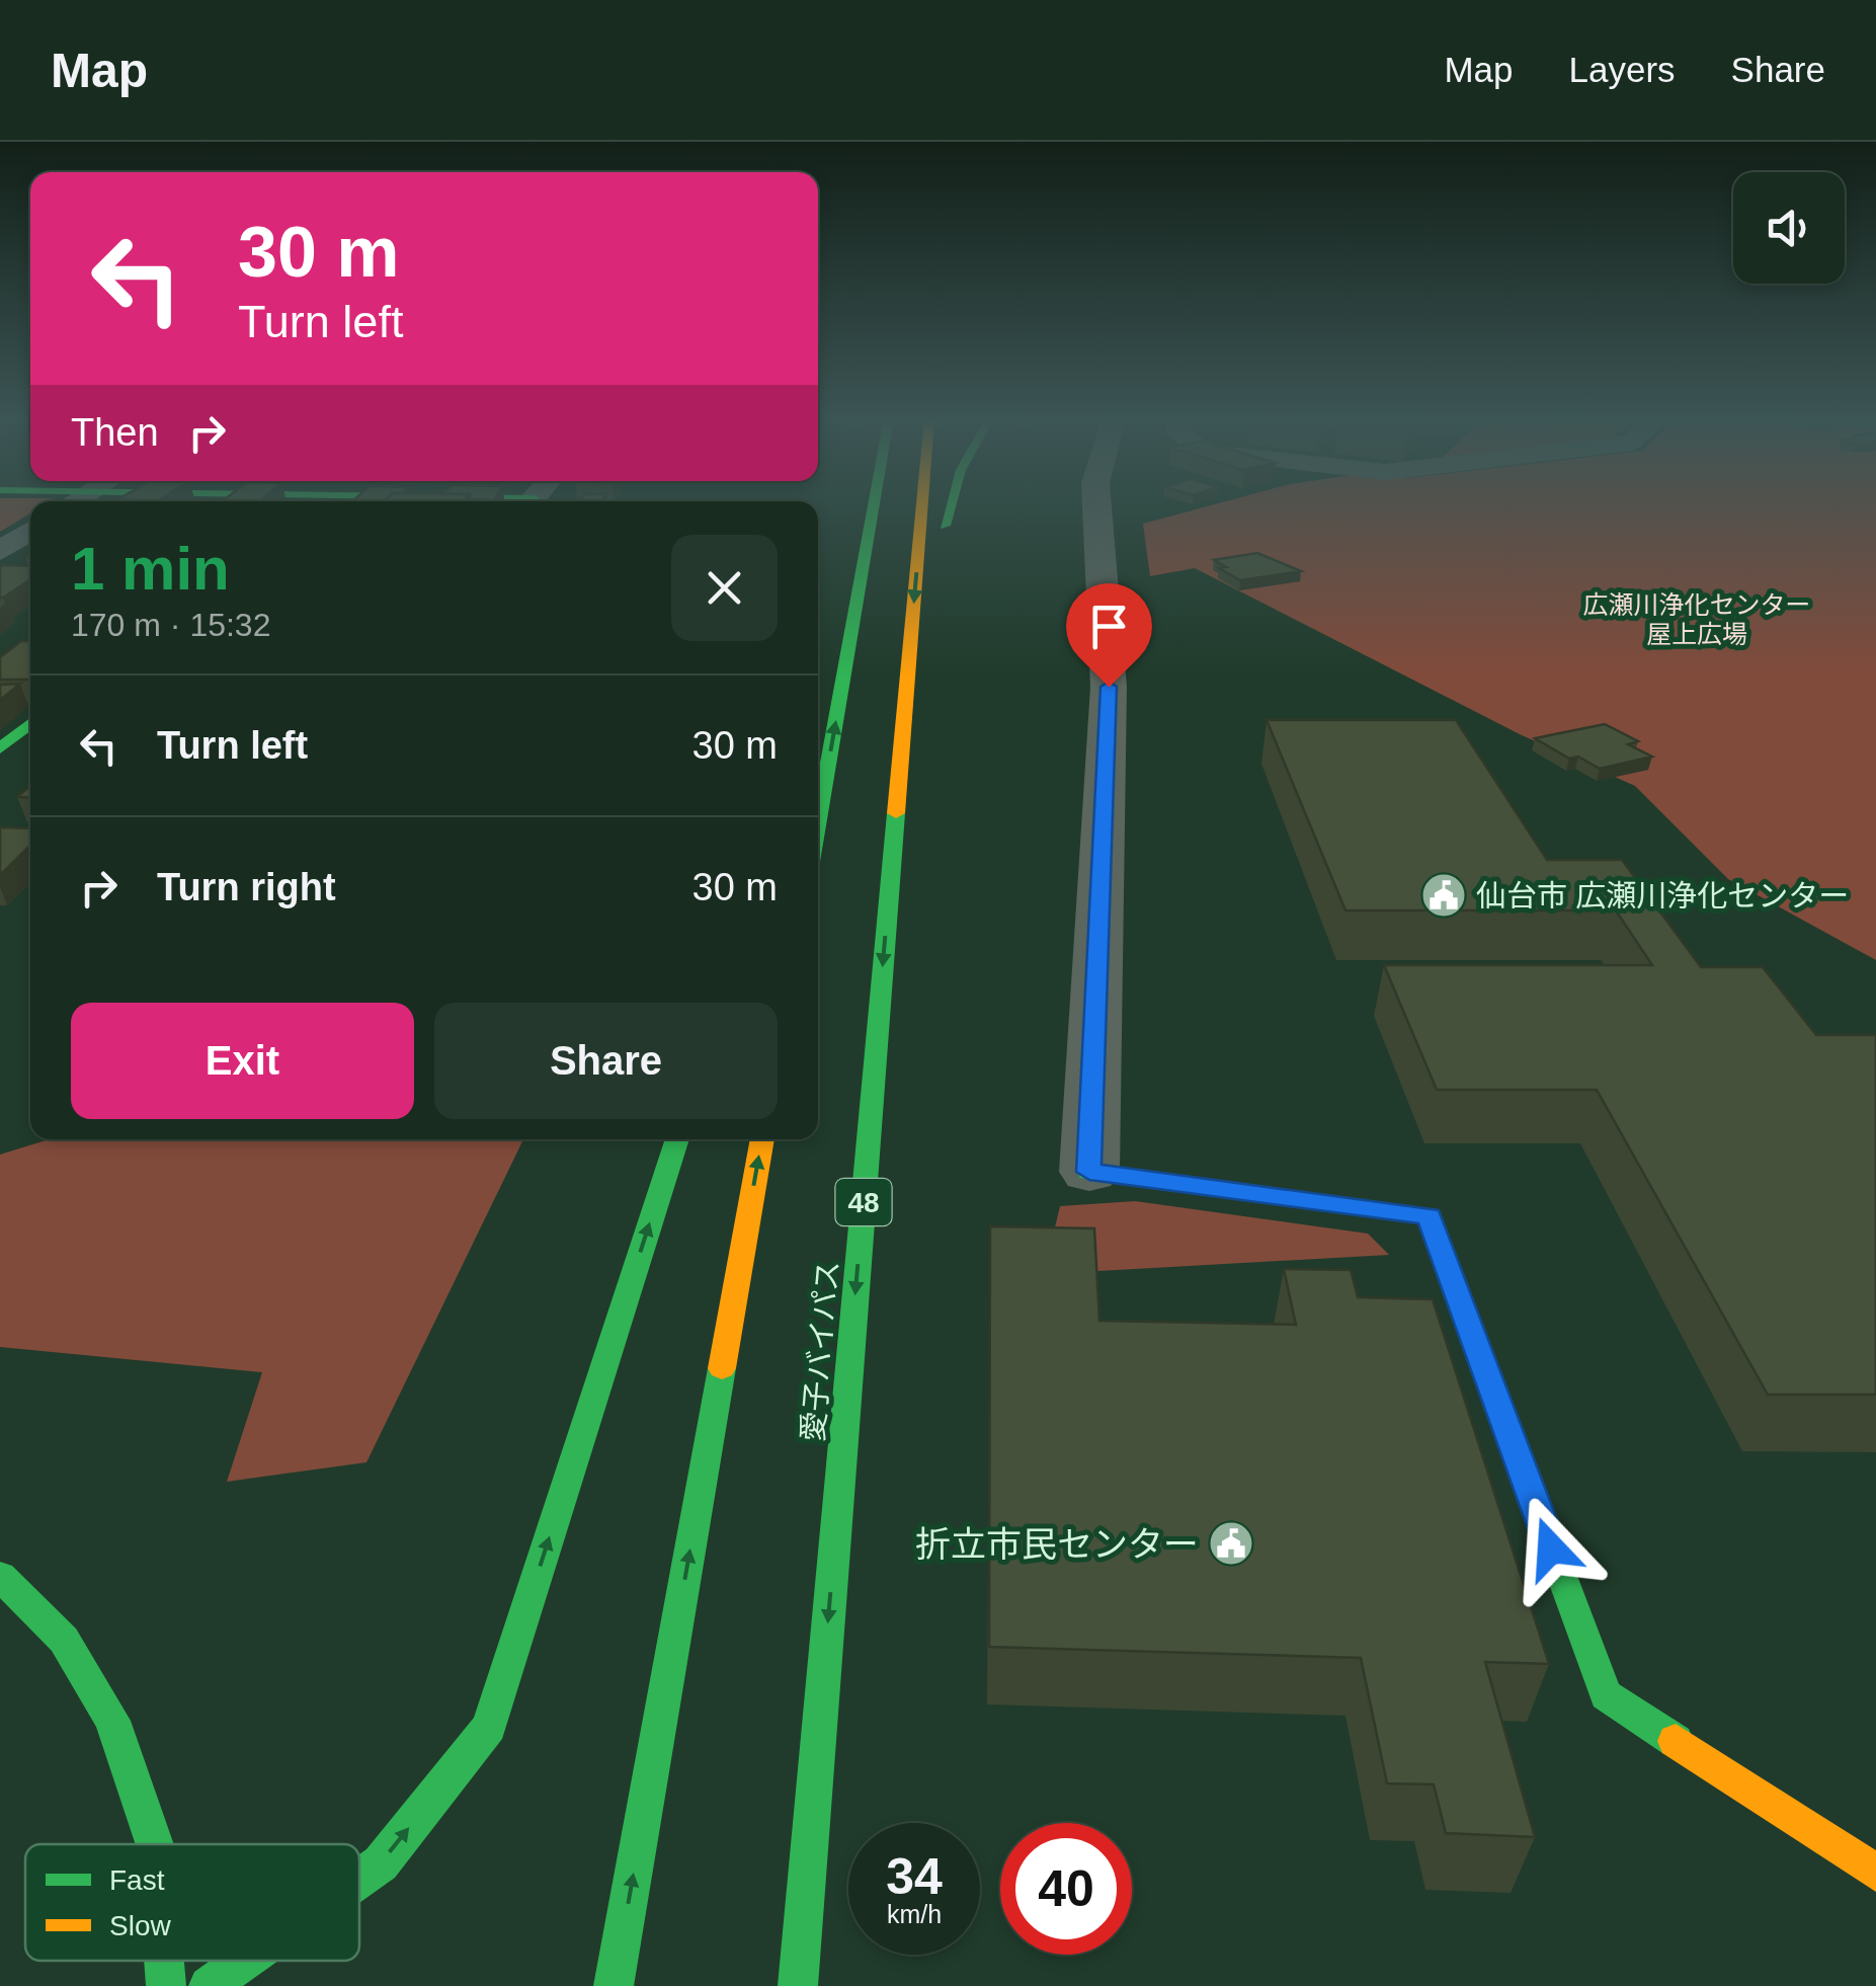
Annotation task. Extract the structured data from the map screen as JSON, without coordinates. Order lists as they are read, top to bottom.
{
  "streets": {
    "main road": ["48", "愛子バイパス"]
  },
  "parks": ["広瀬川浄化センター 屋上広場"],
  "places": {
    "public building": ["仙台市 広瀬川浄化センター", "折立市民センター"]
  },
  "legend": ["Fast", "Slow"],
  "page": {
    "header": "Map",
    "nav": ["Map", "Layers", "Share"],
    "turn": ["30 m", "Turn left"],
    "then": "Then",
    "heading": ["1 min", "170 m · 15:32"],
    "list": [
      {
        "name": "Turn left",
        "value": "30 m"
      },
      {
        "name": "Turn right",
        "value": "30 m"
      }
    ],
    "buttons": ["Exit", "Share"],
    "speed": "34 km/h",
    "limit": "40"
  }
}
